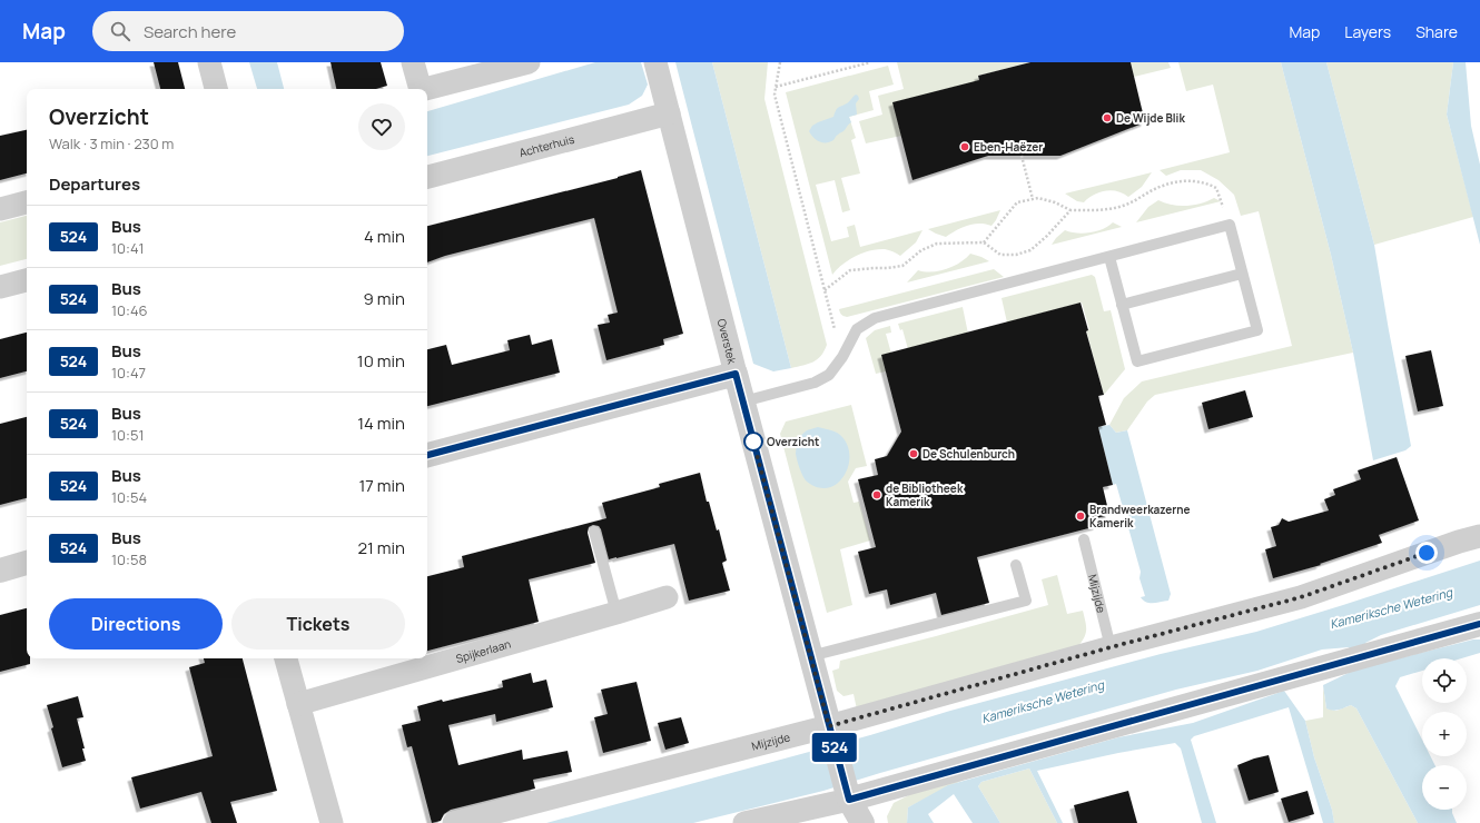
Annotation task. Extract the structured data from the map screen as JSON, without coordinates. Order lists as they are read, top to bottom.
{
  "streets": {
    "street": [
      "Achterhuis",
      "Overstek",
      "Mijzijde",
      "Spijkerlaan"
    ]
  },
  "crossings": [
    ["Achterhuis", "Overstek"],
    ["Overstek", "Mijzijde"]
  ],
  "water": ["Kameriksche Wetering"],
  "places": [
    "De Wijde Blik",
    "Eben-Haëzer",
    "Overzicht",
    "De Schulenburch",
    "de Bibliotheek Kamerik",
    "Brandweerkazerne Kamerik"
  ],
  "lines": ["bus line 524"],
  "page": {
    "header": "Map",
    "search": "Search here",
    "nav": ["Map", "Layers", "Share"],
    "on_map": "524",
    "heading": [
      ["Overzicht", "Walk · 3 min · 230 m"],
      "Departures"
    ],
    "list": [
      {
        "mark": "524",
        "name": "Bus",
        "note": "10:41",
        "value": "4 min"
      },
      {
        "mark": "524",
        "name": "Bus",
        "note": "10:46",
        "value": "9 min"
      },
      {
        "mark": "524",
        "name": "Bus",
        "note": "10:47",
        "value": "10 min"
      },
      {
        "mark": "524",
        "name": "Bus",
        "note": "10:51",
        "value": "14 min"
      },
      {
        "mark": "524",
        "name": "Bus",
        "note": "10:54",
        "value": "17 min"
      },
      {
        "mark": "524",
        "name": "Bus",
        "note": "10:58",
        "value": "21 min"
      }
    ],
    "buttons": ["Directions", "Tickets"],
    "map_buttons": ["+", "−"]
  }
}
